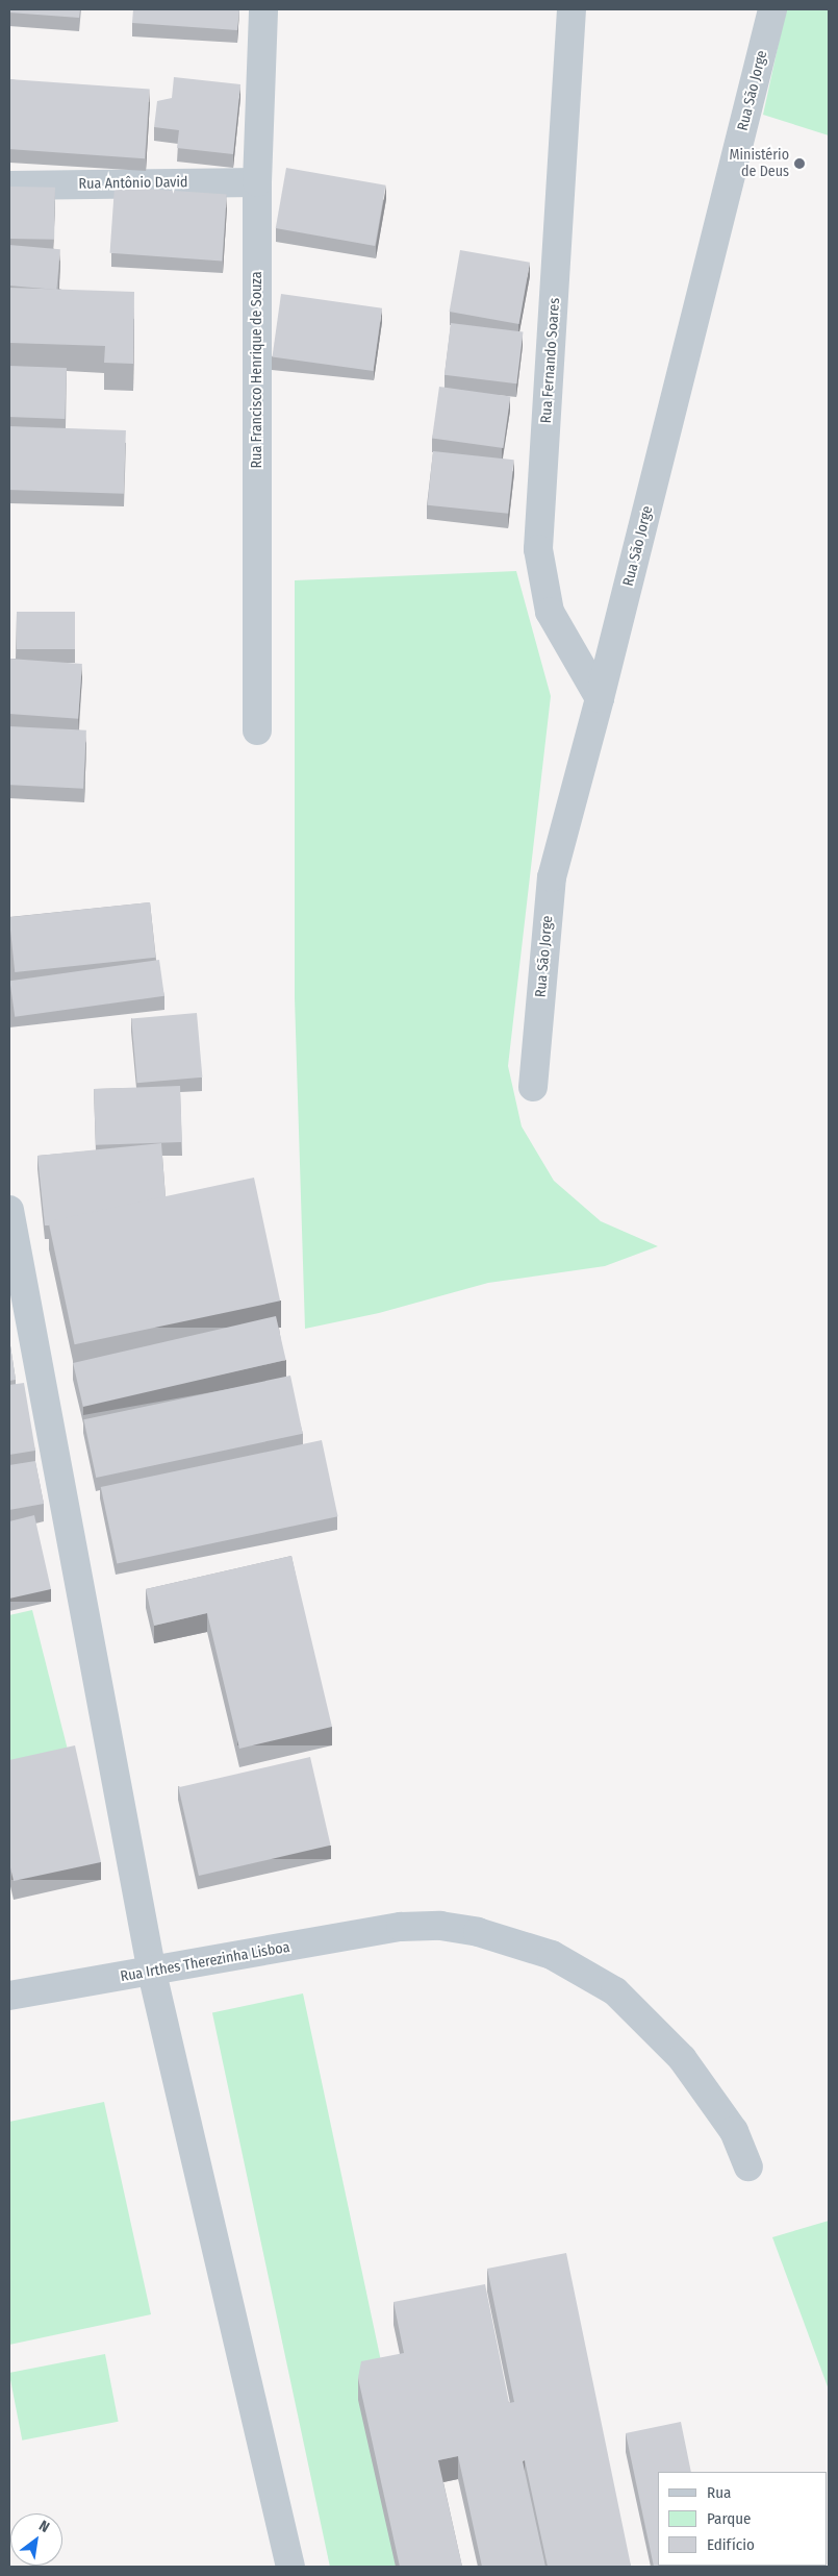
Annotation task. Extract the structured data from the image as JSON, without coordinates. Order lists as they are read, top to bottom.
{
  "streets": {
    "street": [
      "Rua São Jorge",
      "Rua Antônio David",
      "Rua Fernando Soares",
      "Rua Francisco Henrique de Souza",
      "Rua Irthes Therezinha Lisboa"
    ]
  },
  "crossings": [
    ["Rua São Jorge", "Rua Fernando Soares"],
    ["Rua Antônio David", "Rua Francisco Henrique de Souza"]
  ],
  "places": ["Ministério de Deus"],
  "legend": ["Rua", "Parque", "Edifício"],
  "north": "top right"
}
